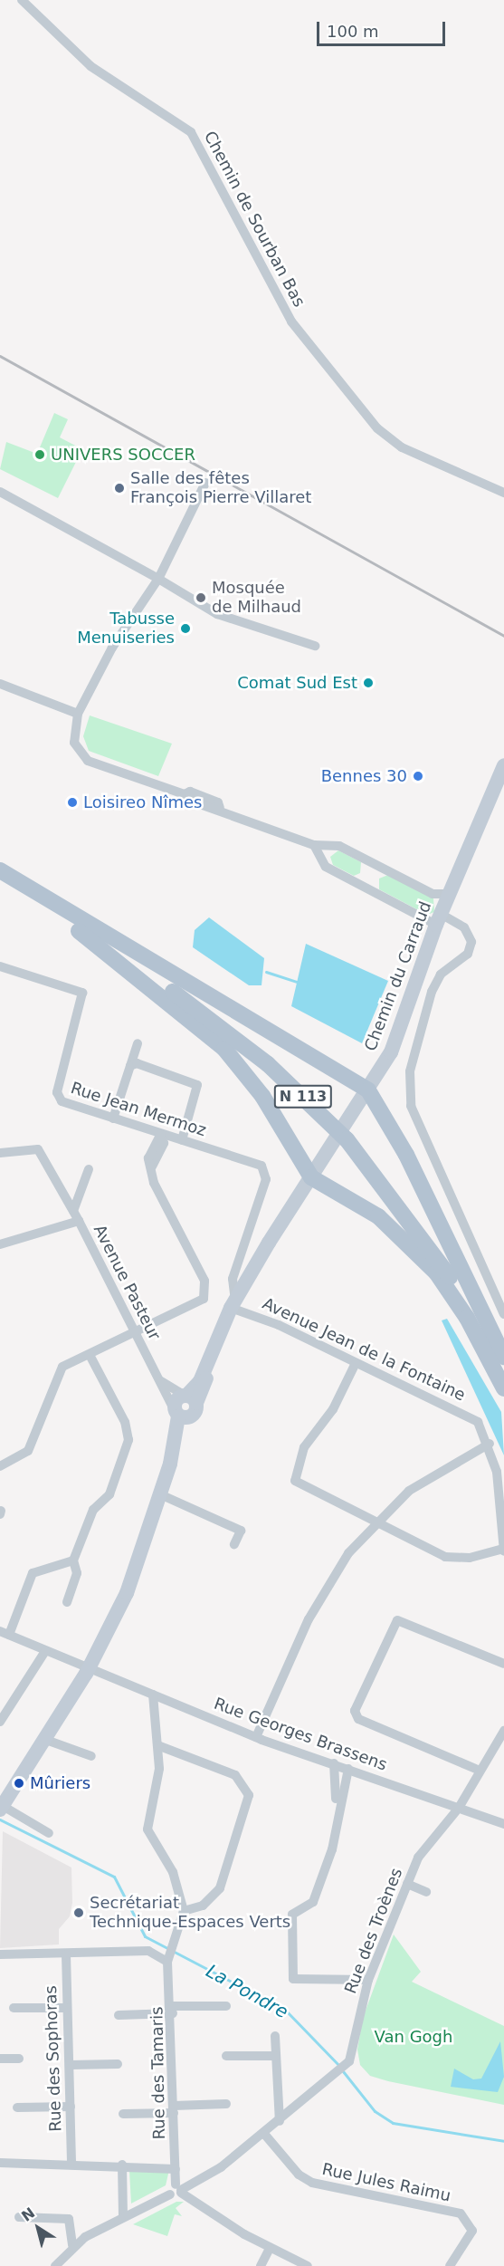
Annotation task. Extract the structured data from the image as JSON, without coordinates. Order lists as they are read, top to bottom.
{
  "streets": {
    "main road": ["N 113"],
    "street": [
      "Chemin de Sourban Bas",
      "Chemin du Carraud",
      "Rue Jean Mermoz",
      "Avenue Pasteur",
      "Avenue Jean de la Fontaine",
      "Rue Georges Brassens",
      "Rue des Troènes",
      "Rue des Sophoras",
      "Rue des Tamaris",
      "Rue Jules Raimu"
    ]
  },
  "crossings": [
    ["Chemin du Carraud", "Rue Jean Mermoz"],
    ["Chemin du Carraud", "Avenue Pasteur"],
    ["Chemin du Carraud", "Avenue Jean de la Fontaine"],
    ["Chemin du Carraud", "Rue Georges Brassens"],
    ["Rue Jean Mermoz", "Avenue Jean de la Fontaine"],
    ["Rue Georges Brassens", "Rue des Troènes"],
    ["Rue des Troènes", "Rue des Tamaris"],
    ["Rue des Troènes", "Rue Jules Raimu"]
  ],
  "water": ["La Pondre"],
  "parks": ["Van Gogh"],
  "places": [
    "UNIVERS SOCCER",
    "Salle des fêtes François Pierre Villaret",
    "Mosquée de Milhaud",
    "Tabusse Menuiseries",
    "Comat Sud Est",
    "Bennes 30",
    "Loisireo Nîmes",
    "Mûriers",
    "Secrétariat Technique-Espaces Verts"
  ],
  "scale_bar": "100 m",
  "north": "top left"
}
